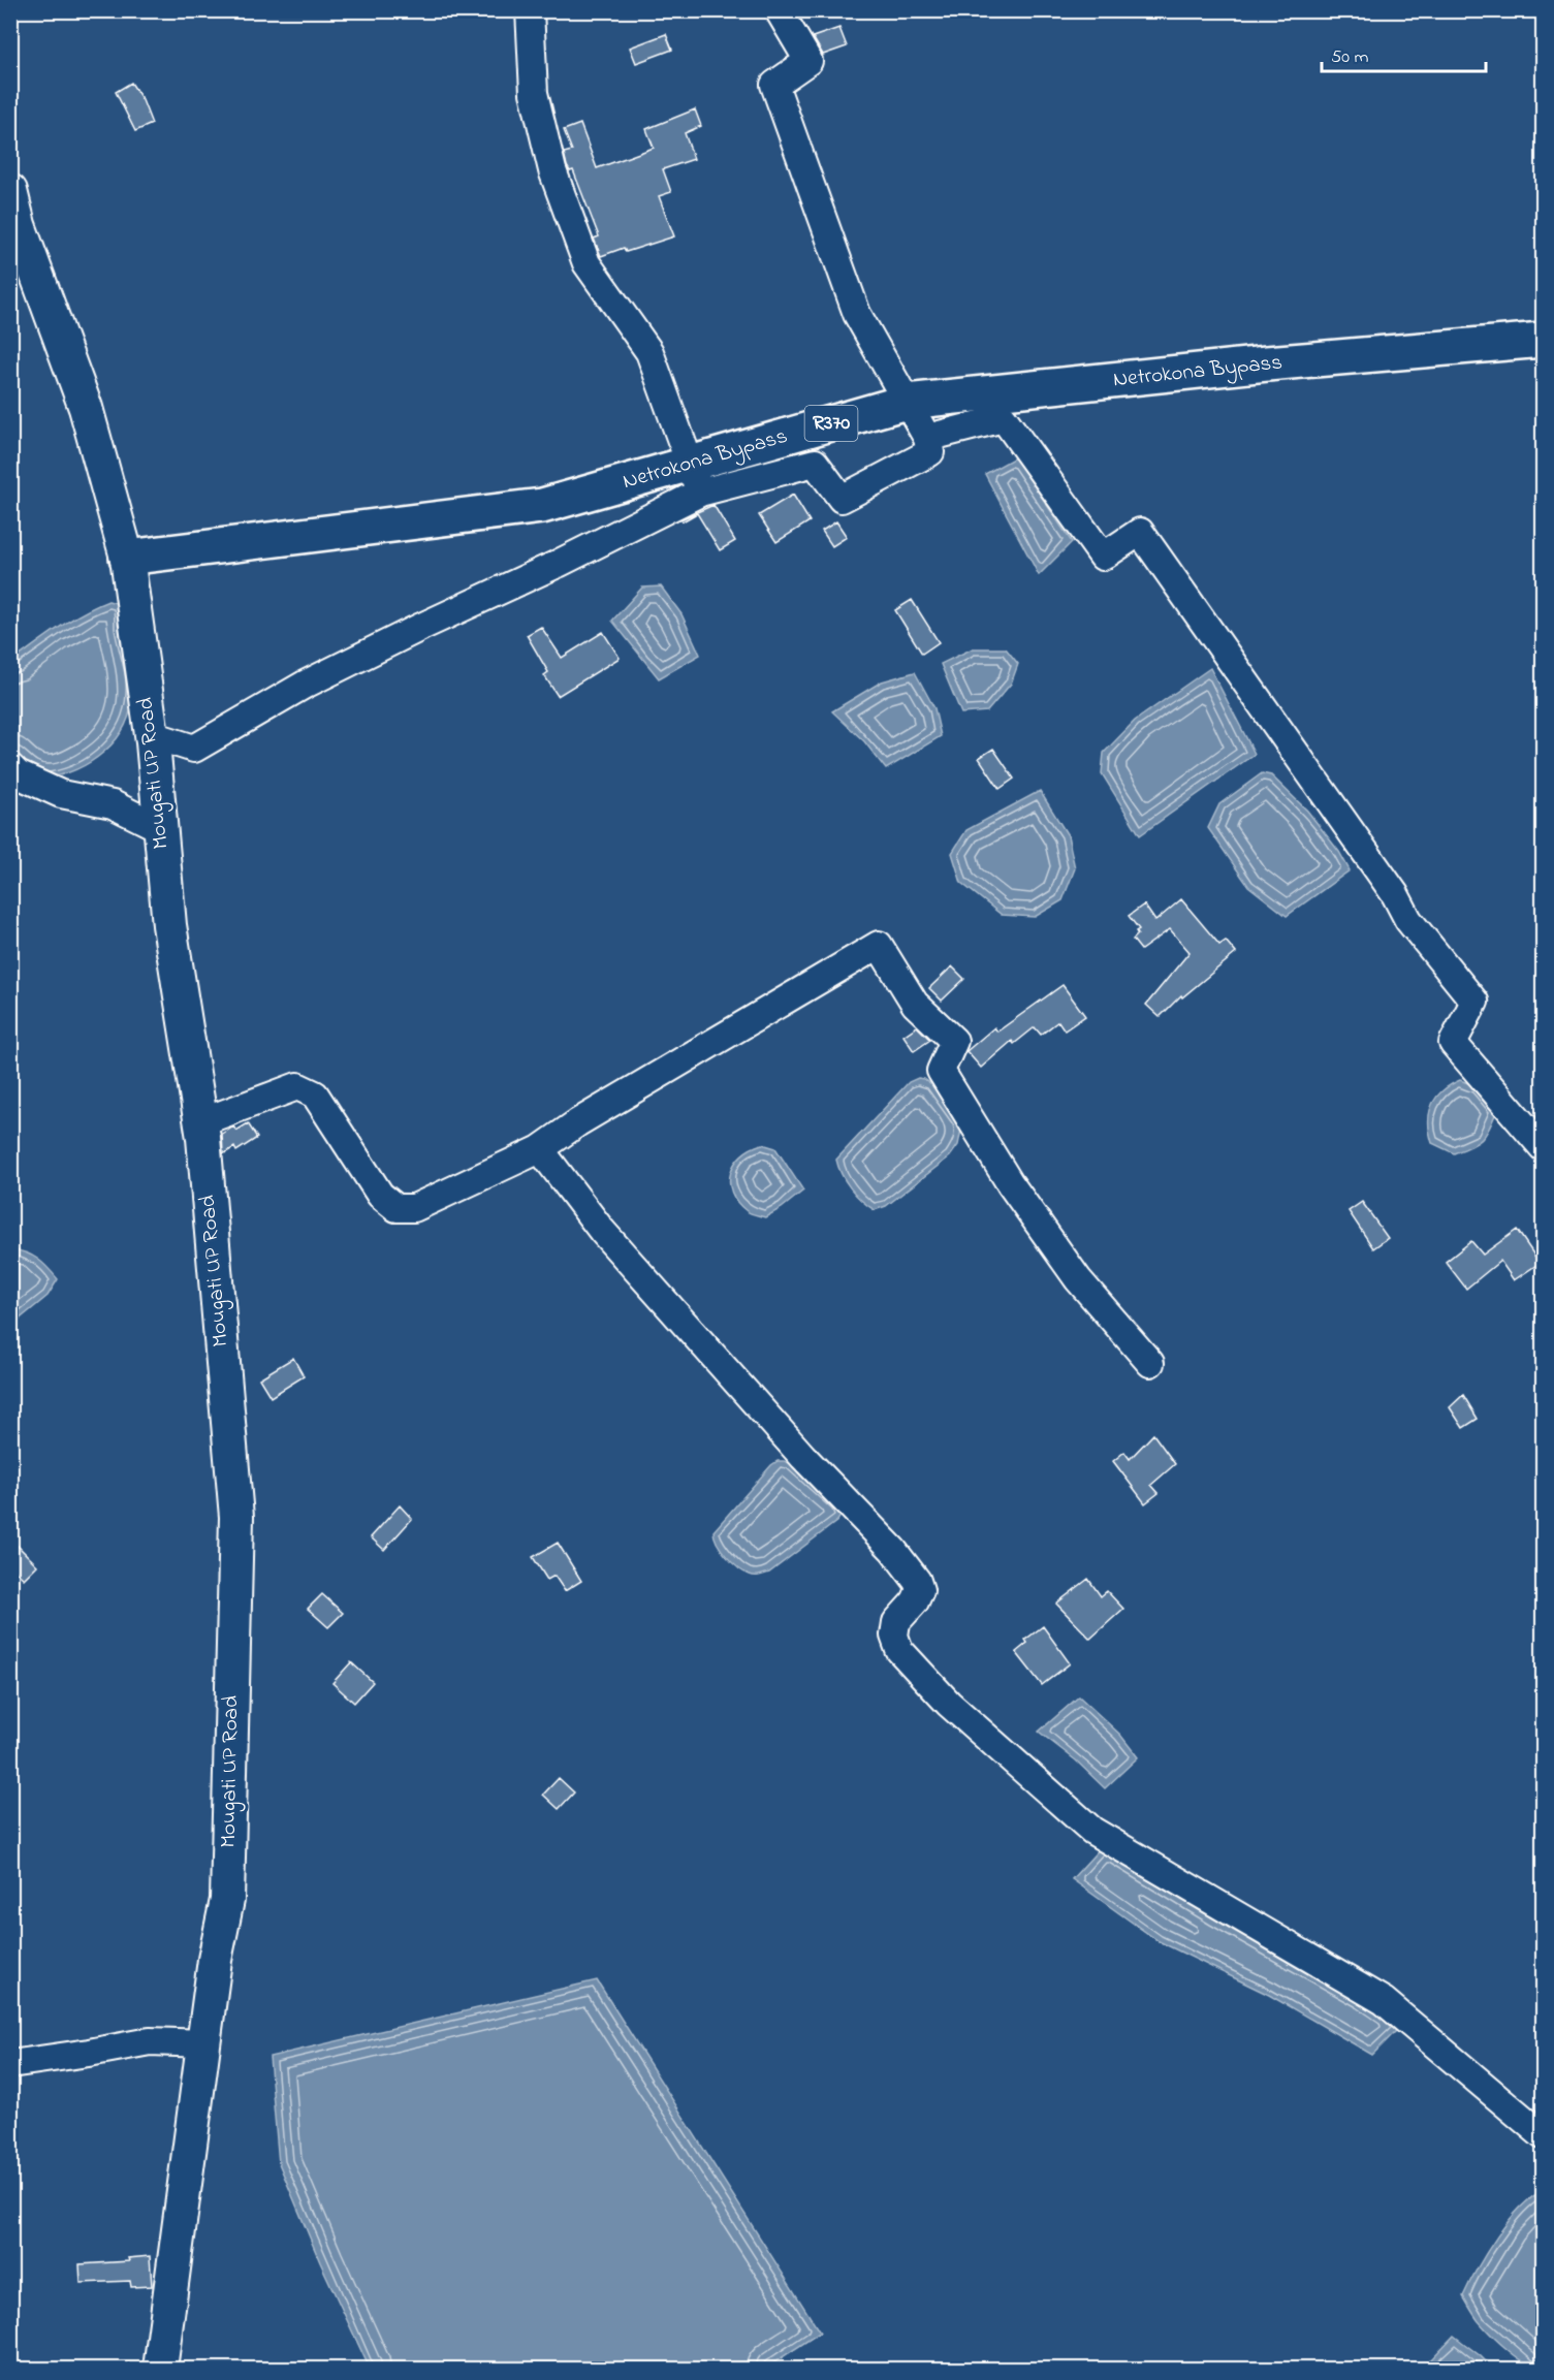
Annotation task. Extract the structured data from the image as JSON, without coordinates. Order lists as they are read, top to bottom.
{
  "streets": {
    "main road": ["Netrokona Bypass", "R370"],
    "street": ["Mougati UP Road"]
  },
  "crossings": [
    ["Netrokona Bypass", "Mougati UP Road"]
  ],
  "scale_bar": "50 m"
}
